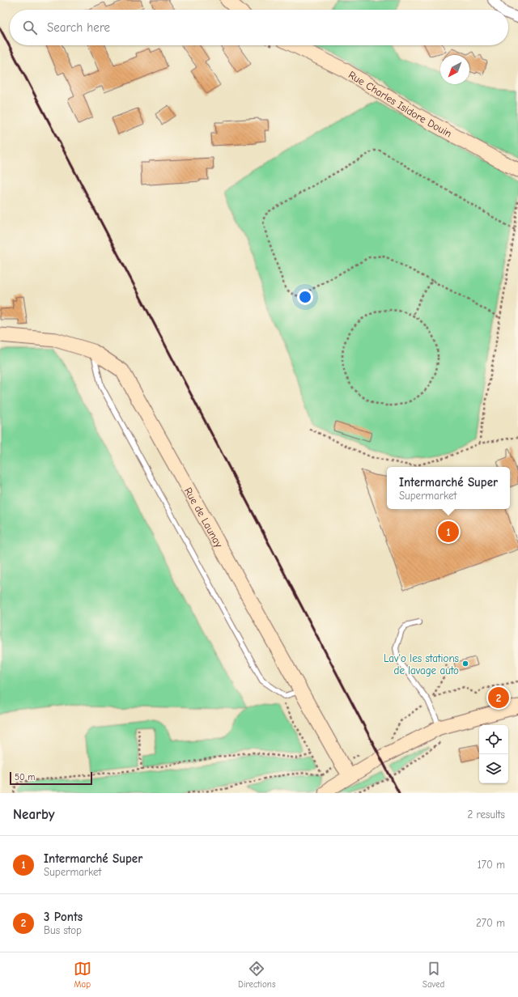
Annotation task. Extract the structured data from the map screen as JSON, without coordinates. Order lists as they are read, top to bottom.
{
  "streets": {
    "street": ["Rue Charles Isidore Douin", "Rue de Launay"]
  },
  "places": ["Lav'o les stations de lavage auto"],
  "scale_bar": "50 m",
  "north": "bottom left",
  "page": {
    "search": "Search here",
    "popup": ["Intermarché Super", "Supermarket"],
    "pins": ["1", "2"],
    "scale": "50 m",
    "heading": ["Nearby", "2 results"],
    "list": [
      {
        "mark": "1",
        "name": "Intermarché Super",
        "note": "Supermarket",
        "value": "170 m"
      },
      {
        "mark": "2",
        "name": "3 Ponts",
        "note": "Bus stop",
        "value": "270 m"
      }
    ],
    "nav": ["Map", "Directions", "Saved"]
  }
}
